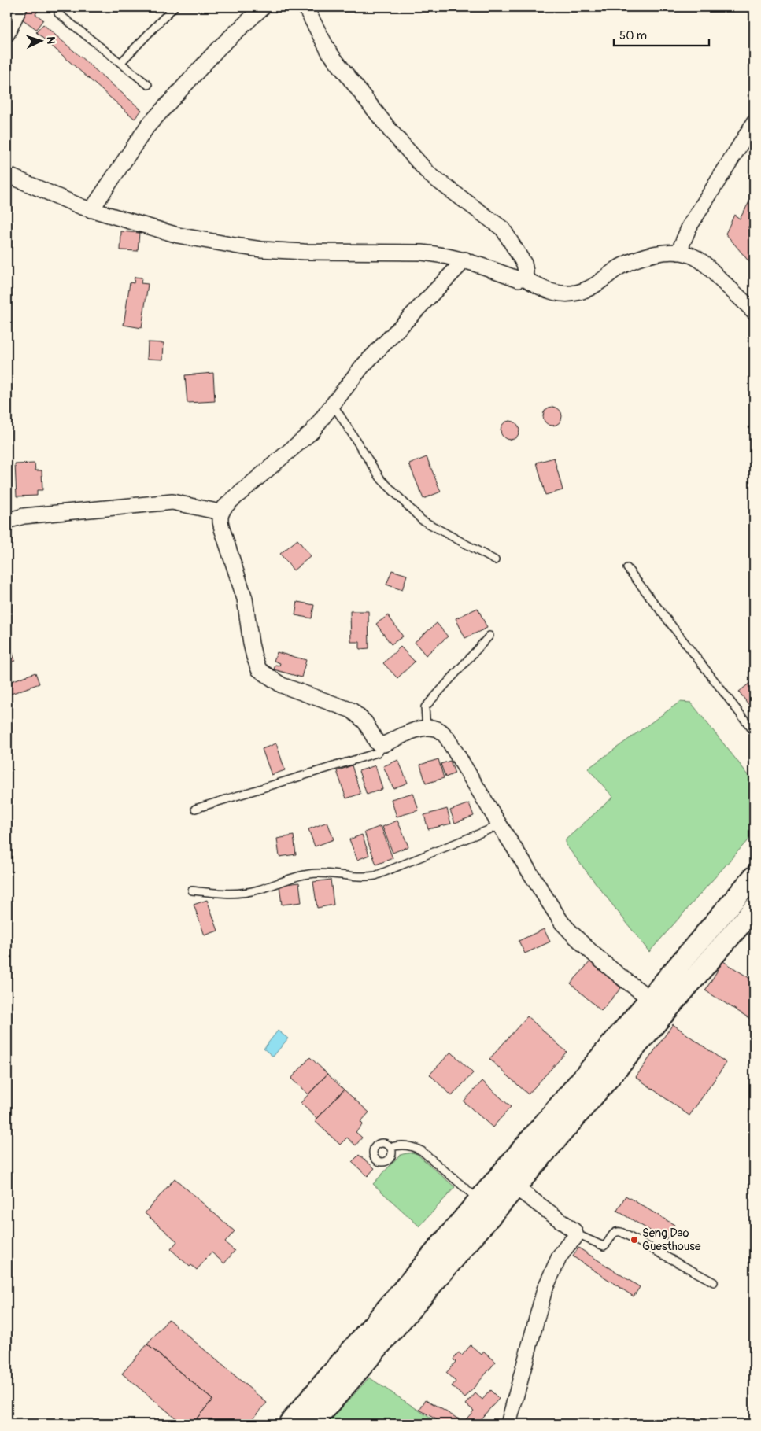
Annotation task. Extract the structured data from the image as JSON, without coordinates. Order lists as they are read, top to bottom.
{
  "places": ["Seng Dao Guesthouse"],
  "scale_bar": "50 m",
  "north": "right"
}
